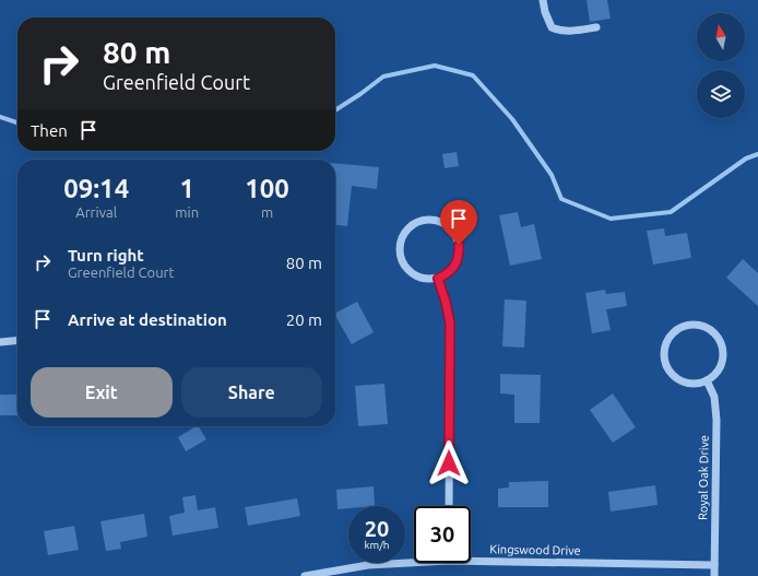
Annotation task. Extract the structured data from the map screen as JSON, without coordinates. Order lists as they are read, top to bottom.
{
  "streets": {
    "street": ["Royal Oak Drive", "Kingswood Drive"]
  },
  "crossings": [
    ["Royal Oak Drive", "Kingswood Drive"]
  ],
  "north": "top",
  "page": {
    "turn": ["80 m", "Greenfield Court"],
    "then": "Then",
    "eta": [
      "09:14",
      "Arrival",
      "1",
      "min",
      "100",
      "m"
    ],
    "list": [
      {
        "name": "Turn right",
        "note": "Greenfield Court",
        "value": "80 m"
      },
      {
        "name": "Arrive at destination",
        "value": "20 m"
      }
    ],
    "buttons": ["Exit", "Share"],
    "speed": "20 km/h",
    "limit": "30"
  }
}
